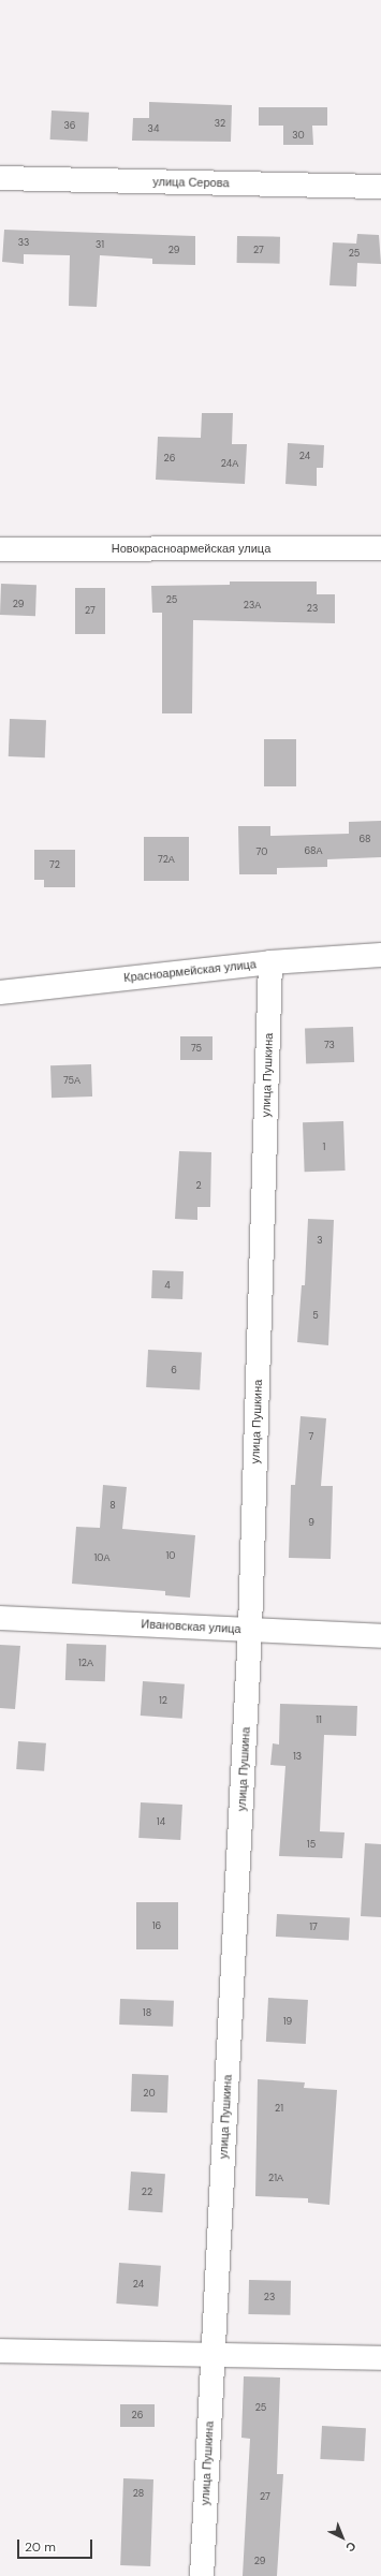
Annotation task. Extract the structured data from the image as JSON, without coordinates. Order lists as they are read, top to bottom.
{
  "streets": {
    "street": [
      "улица Серова",
      "Новокрасноармейская улица",
      "Красноармейская улица",
      "улица Пушкина",
      "Ивановская улица"
    ]
  },
  "crossings": [
    ["Красноармейская улица", "улица Пушкина"],
    ["улица Пушкина", "Ивановская улица"]
  ],
  "house_numbers": [
    "32",
    "36",
    "34",
    "30",
    "33",
    "31",
    "29",
    "27",
    "25",
    "24",
    "26",
    "24А",
    "25",
    "29",
    "23А",
    "23",
    "27",
    "68",
    "68А",
    "70",
    "72А",
    "72",
    "73",
    "75",
    "75А",
    "1",
    "2",
    "3",
    "4",
    "5",
    "6",
    "7",
    "8",
    "9",
    "10",
    "10А",
    "12А",
    "12",
    "11",
    "13",
    "14",
    "15",
    "16",
    "17",
    "18",
    "19",
    "20",
    "21",
    "21А",
    "22",
    "24",
    "23",
    "25",
    "26",
    "28",
    "27",
    "29"
  ],
  "scale_bar": "20 m",
  "north": "bottom right"
}
